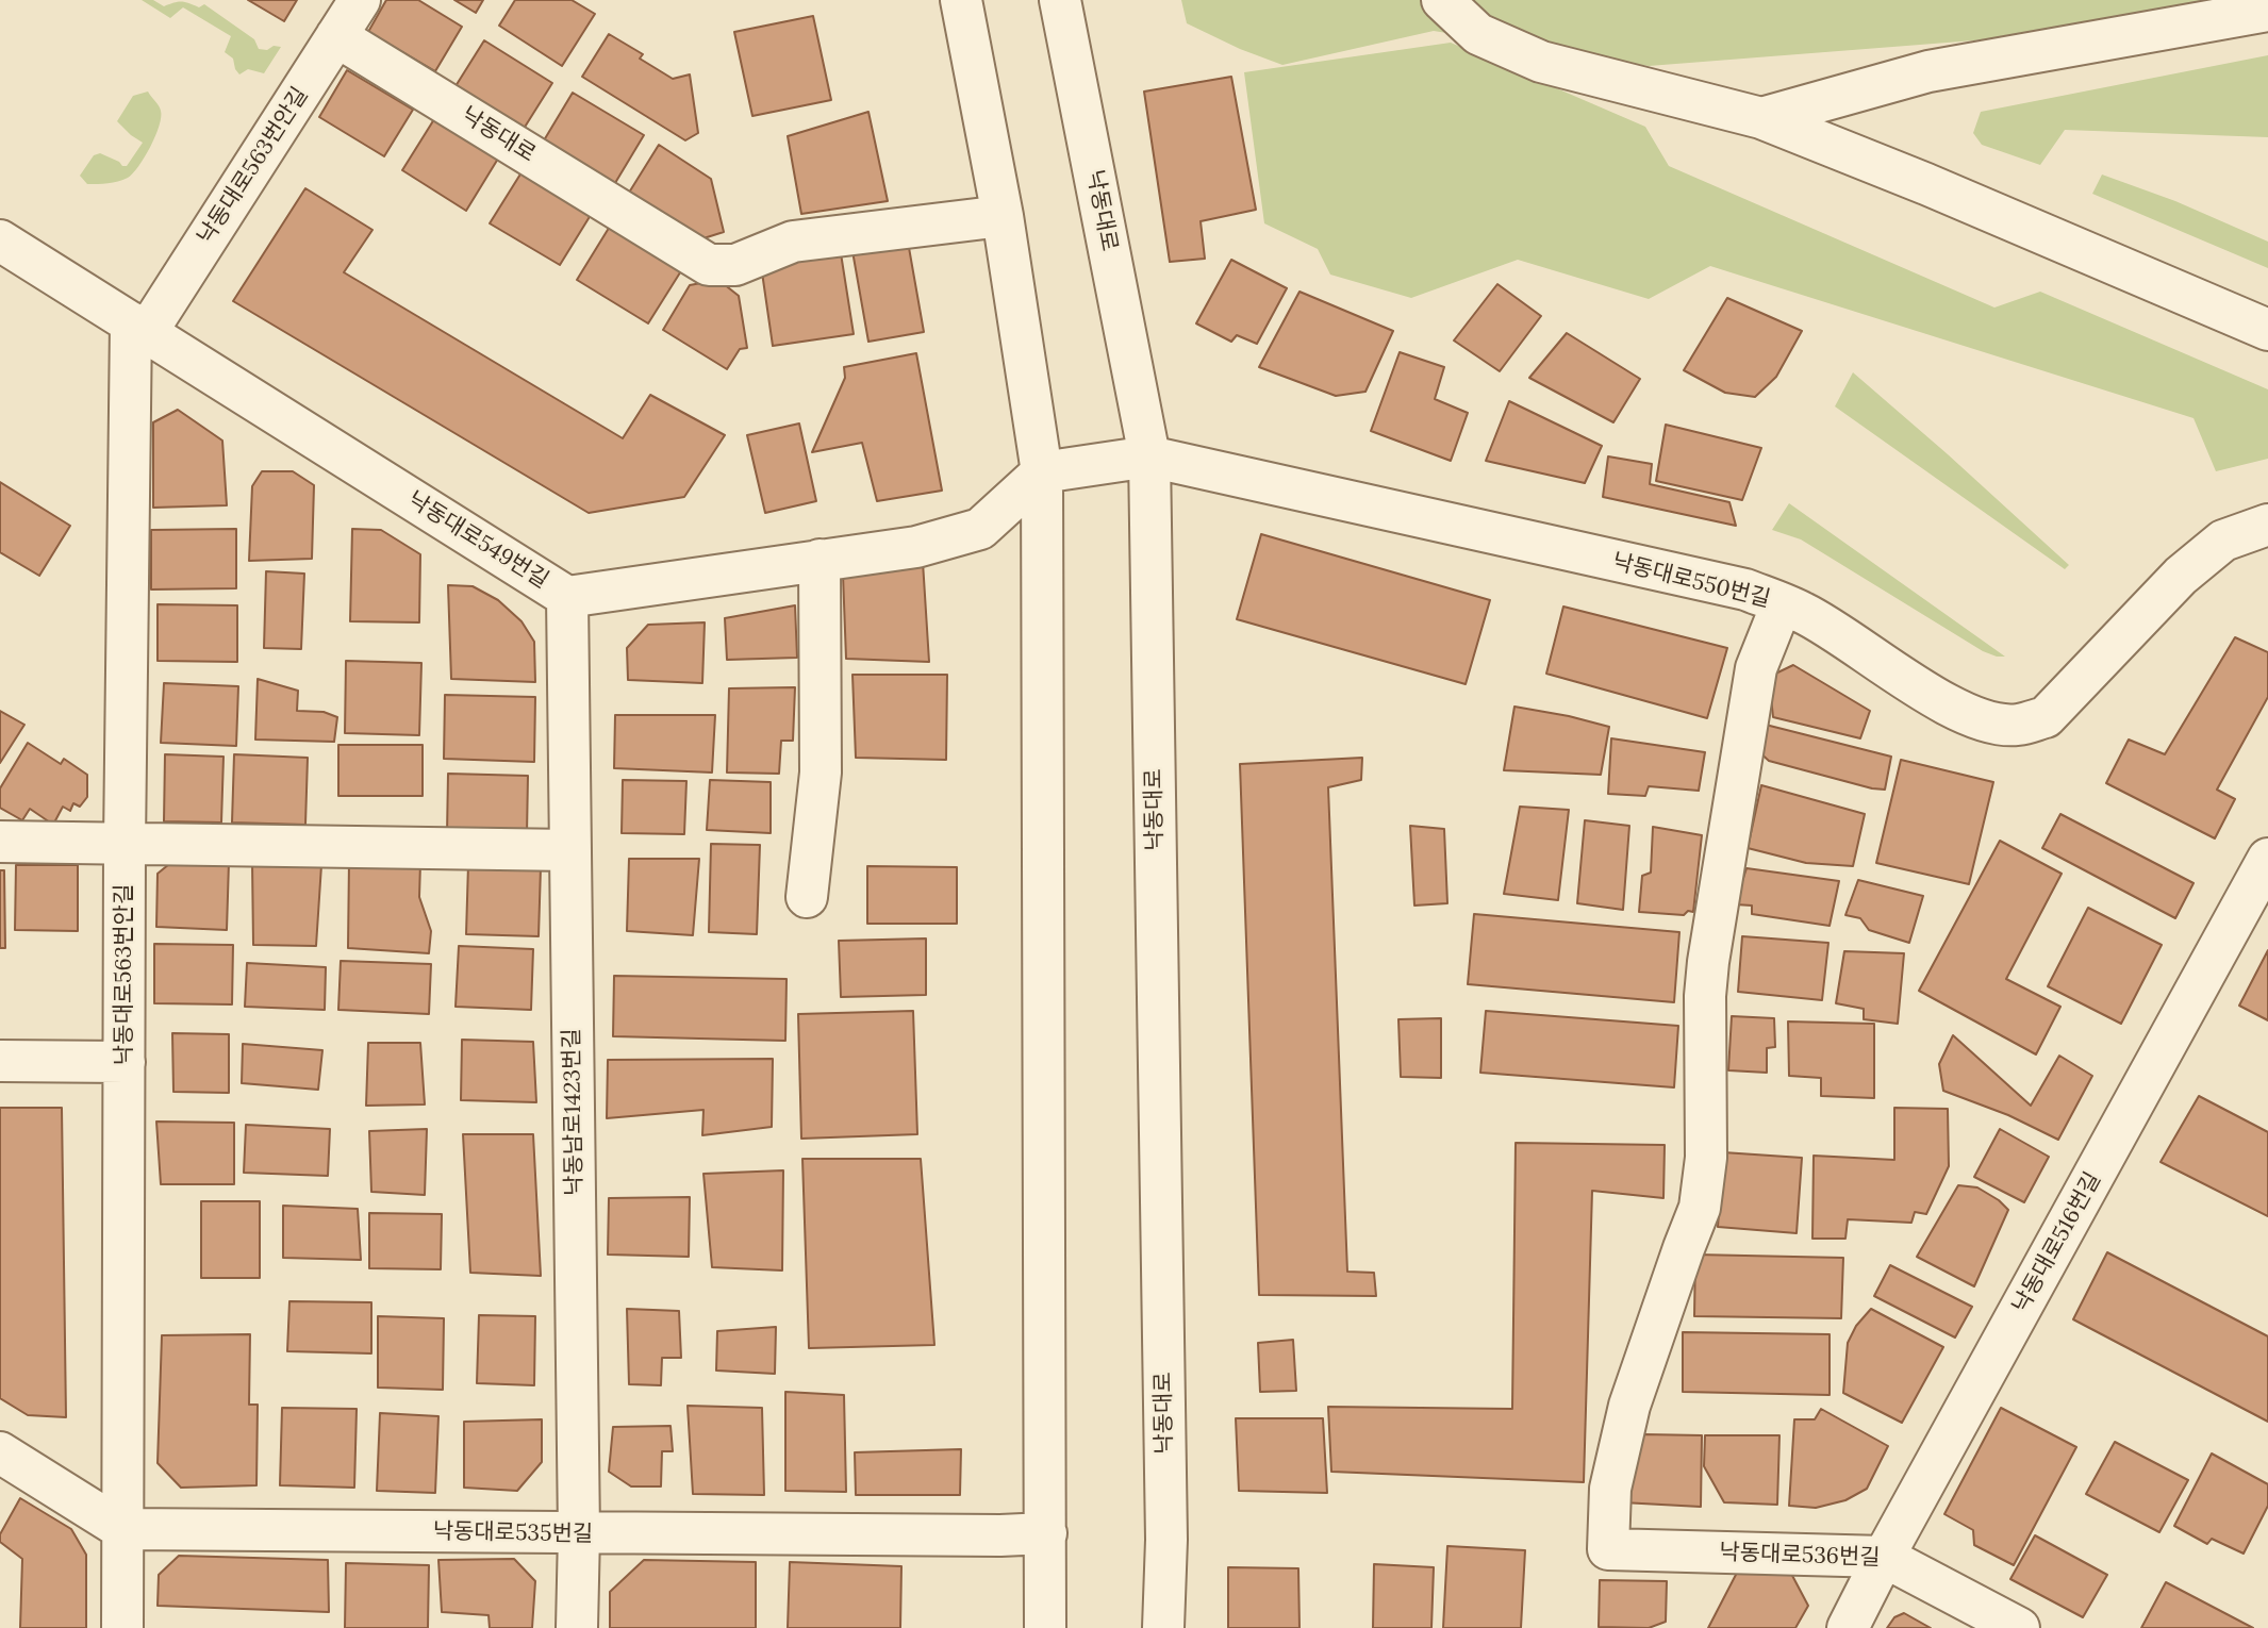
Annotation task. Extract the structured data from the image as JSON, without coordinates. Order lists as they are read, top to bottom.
{
  "streets": {
    "street": [
      "낙동대로",
      "낙동대로563번안길",
      "낙동대로549번길",
      "낙동대로550번길",
      "낙동남로1423번길",
      "낙동대로516번길",
      "낙동대로535번길",
      "낙동대로536번길"
    ]
  },
  "crossings": [
    ["낙동대로", "낙동대로563번안길"],
    ["낙동대로", "낙동대로550번길"],
    ["낙동대로563번안길", "낙동대로549번길"],
    ["낙동대로563번안길", "낙동대로535번길"],
    ["낙동대로549번길", "낙동남로1423번길"],
    ["낙동대로550번길", "낙동대로536번길"],
    ["낙동남로1423번길", "낙동대로535번길"],
    ["낙동대로516번길", "낙동대로536번길"]
  ]
}
